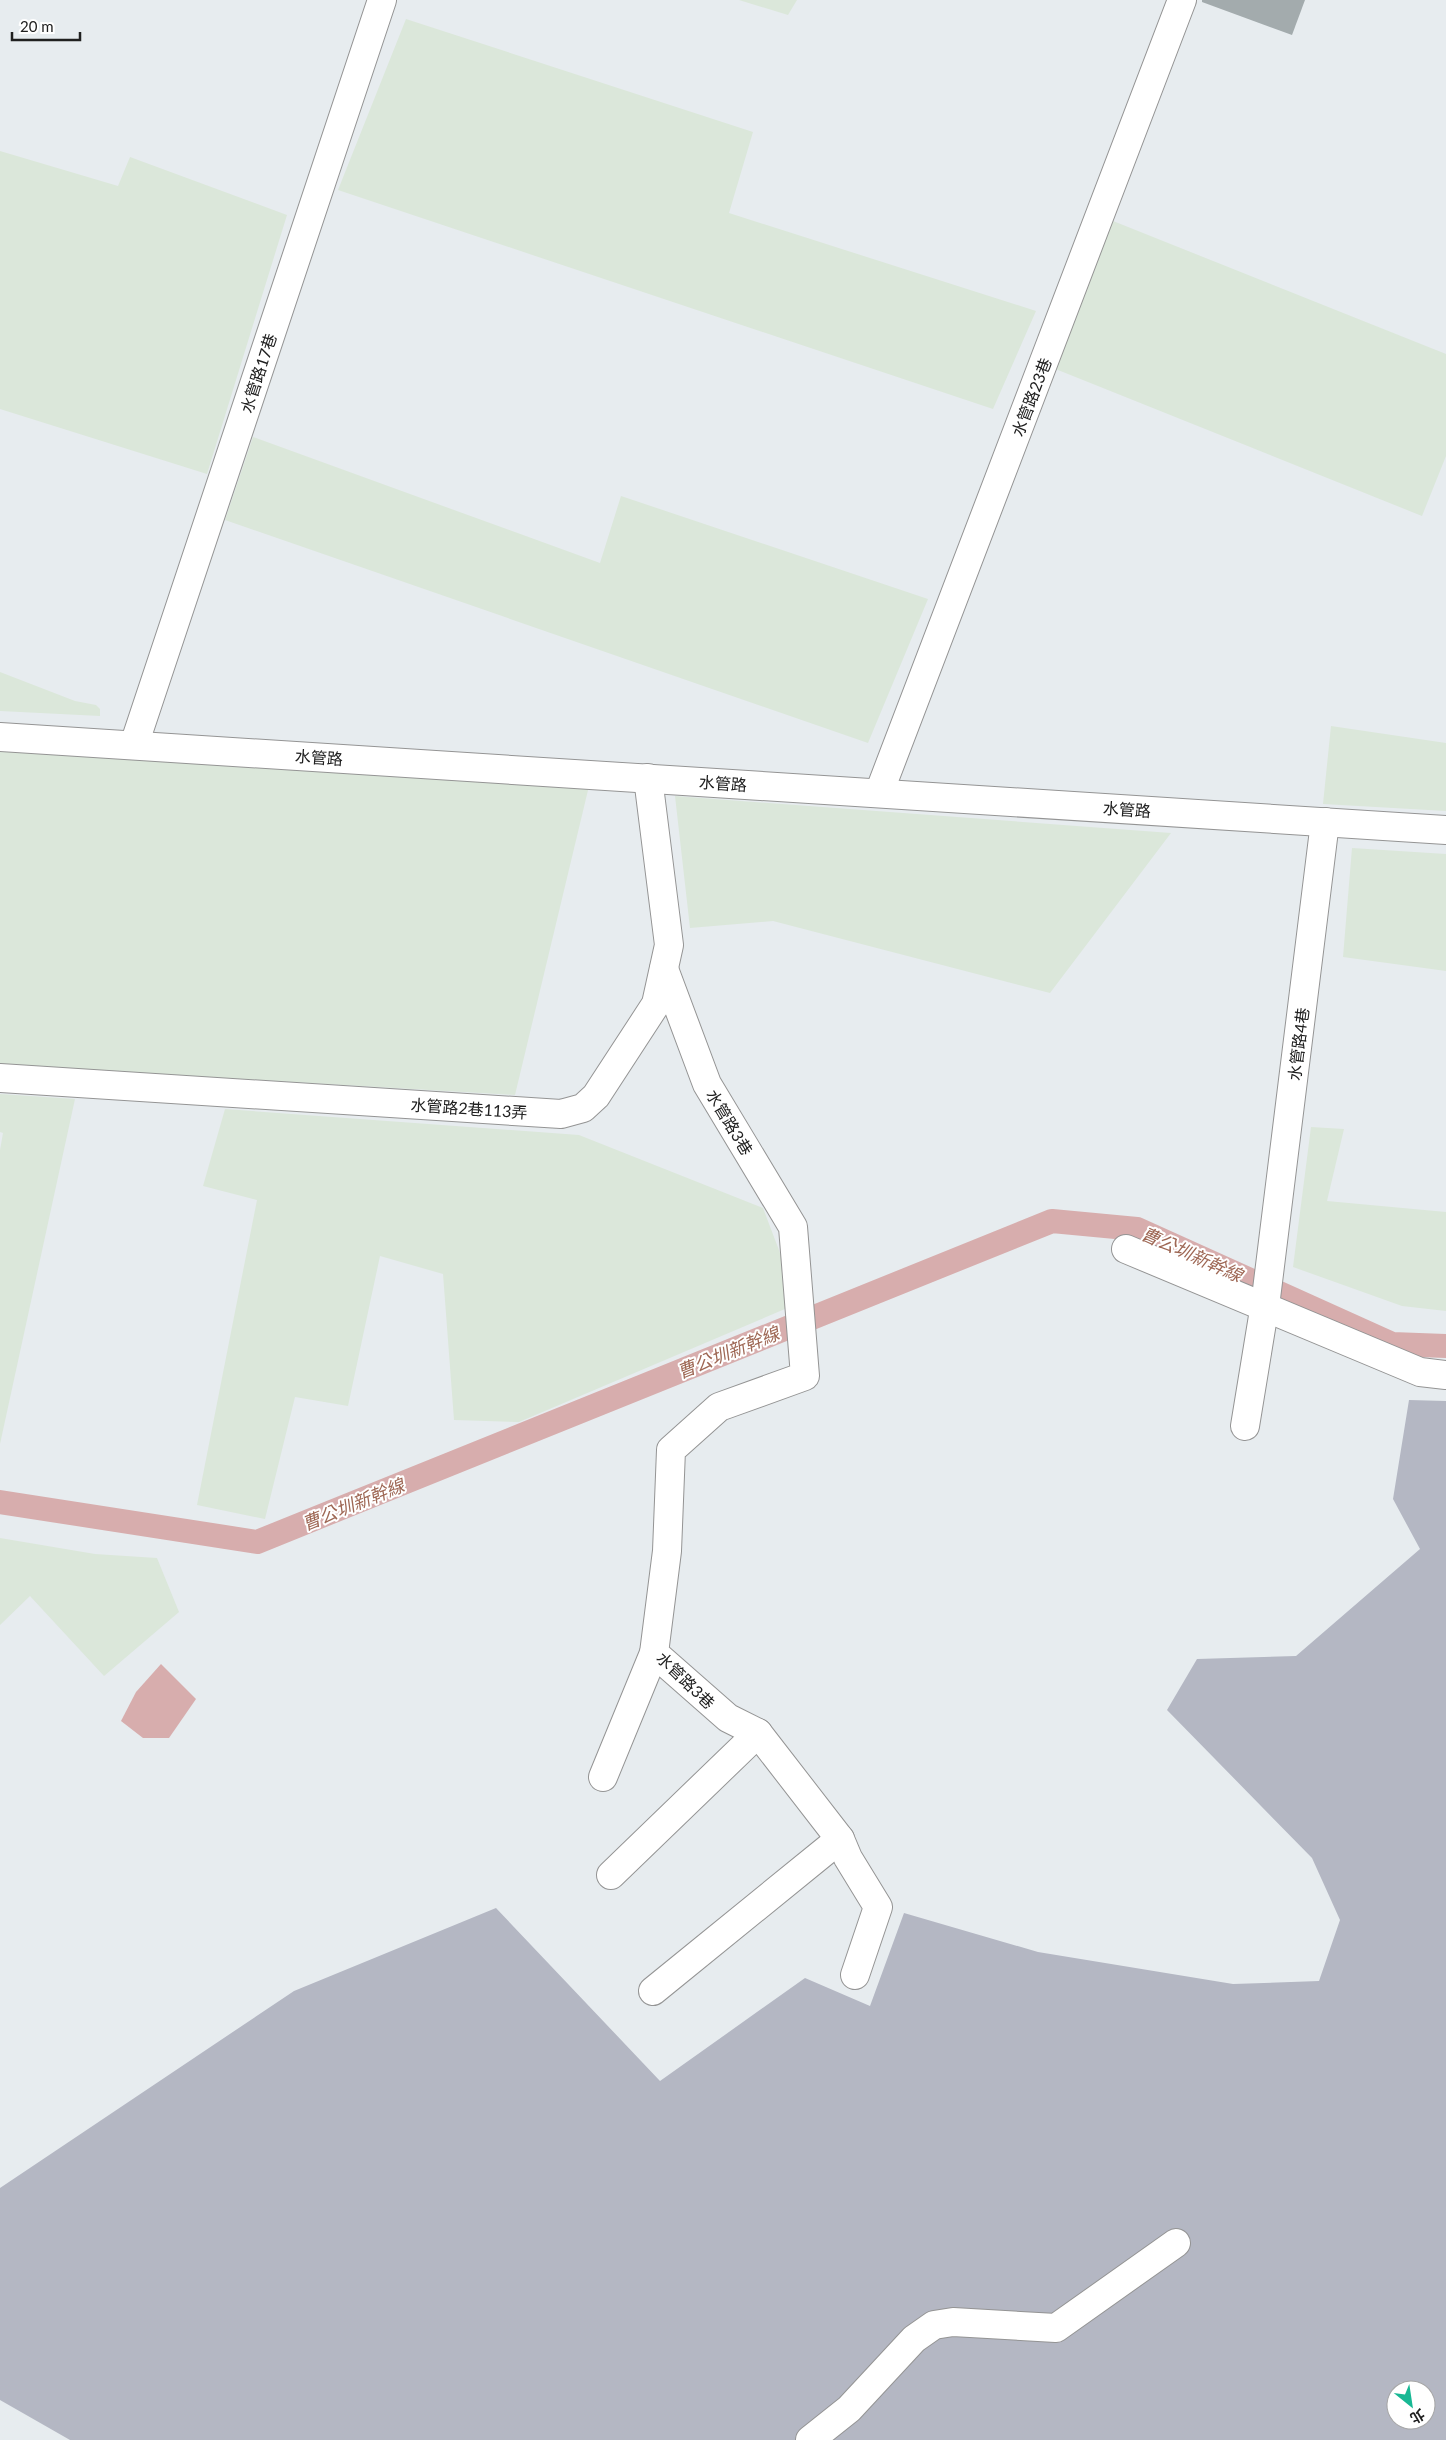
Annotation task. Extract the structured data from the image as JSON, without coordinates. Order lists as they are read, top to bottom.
{
  "streets": {
    "street": [
      "水管路17巷",
      "水管路23巷",
      "水管路",
      "水管路4巷",
      "水管路2巷113弄",
      "水管路3巷"
    ]
  },
  "crossings": [
    ["水管路17巷", "水管路"],
    ["水管路23巷", "水管路"],
    ["水管路", "水管路4巷"],
    ["水管路", "水管路2巷113弄"],
    ["水管路2巷113弄", "水管路3巷"]
  ],
  "water": ["曹公圳新幹線"],
  "scale_bar": "20 m",
  "north": "bottom right"
}
